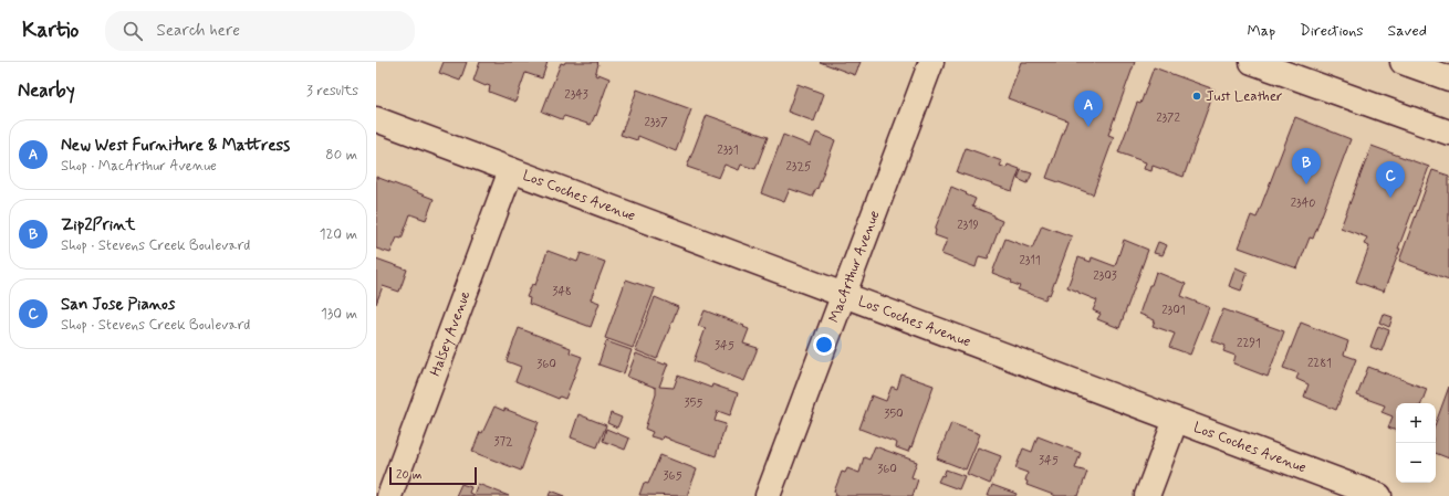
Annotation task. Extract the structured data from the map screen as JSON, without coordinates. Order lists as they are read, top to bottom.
{
  "streets": {
    "street": ["Los Coches Avenue", "MacArthur Avenue", "Halsey Avenue"]
  },
  "crossings": [
    ["Los Coches Avenue", "MacArthur Avenue"],
    ["Los Coches Avenue", "Halsey Avenue"]
  ],
  "places": ["Just Leather"],
  "house_numbers": [
    "2343",
    "2372",
    "2337",
    "2331",
    "2325",
    "2340",
    "2319",
    "2311",
    "2303",
    "348",
    "2301",
    "2291",
    "345",
    "2281",
    "360",
    "355",
    "350",
    "372",
    "345",
    "360",
    "365"
  ],
  "scale_bar": "20 m",
  "page": {
    "header": "Kartio",
    "search": "Search here",
    "nav": ["Map", "Directions", "Saved"],
    "heading": ["Nearby", "3 results"],
    "pins": ["A", "B", "C"],
    "list": [
      {
        "mark": "A",
        "name": "New West Furniture & Mattress",
        "note": "Shop · MacArthur Avenue",
        "value": "80 m"
      },
      {
        "mark": "B",
        "name": "Zip2Print",
        "note": "Shop · Stevens Creek Boulevard",
        "value": "120 m"
      },
      {
        "mark": "C",
        "name": "San Jose Pianos",
        "note": "Shop · Stevens Creek Boulevard",
        "value": "130 m"
      }
    ],
    "map_buttons": ["+", "−"],
    "scale": "20 m"
  }
}
